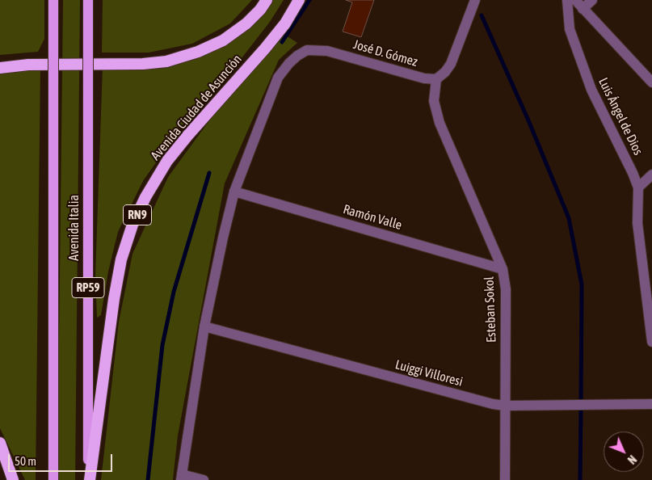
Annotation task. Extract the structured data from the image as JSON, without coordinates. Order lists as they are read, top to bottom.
{
  "streets": {
    "highway": ["Avenida Ciudad de Asunción", "RN9"],
    "main road": ["Avenida Italia", "RP59"],
    "street": [
      "José D. Gómez",
      "Luis Ángel de Dios",
      "Ramón Valle",
      "Esteban Sokol",
      "Luiggi Villoresi"
    ]
  },
  "crossings": [
    ["José D. Gómez", "Ramón Valle"],
    ["José D. Gómez", "Esteban Sokol"],
    ["Avenida Ciudad de Asunción", "Avenida Italia"],
    ["Ramón Valle", "Esteban Sokol"],
    ["Esteban Sokol", "Luiggi Villoresi"]
  ],
  "scale_bar": "50 m",
  "north": "bottom right"
}
